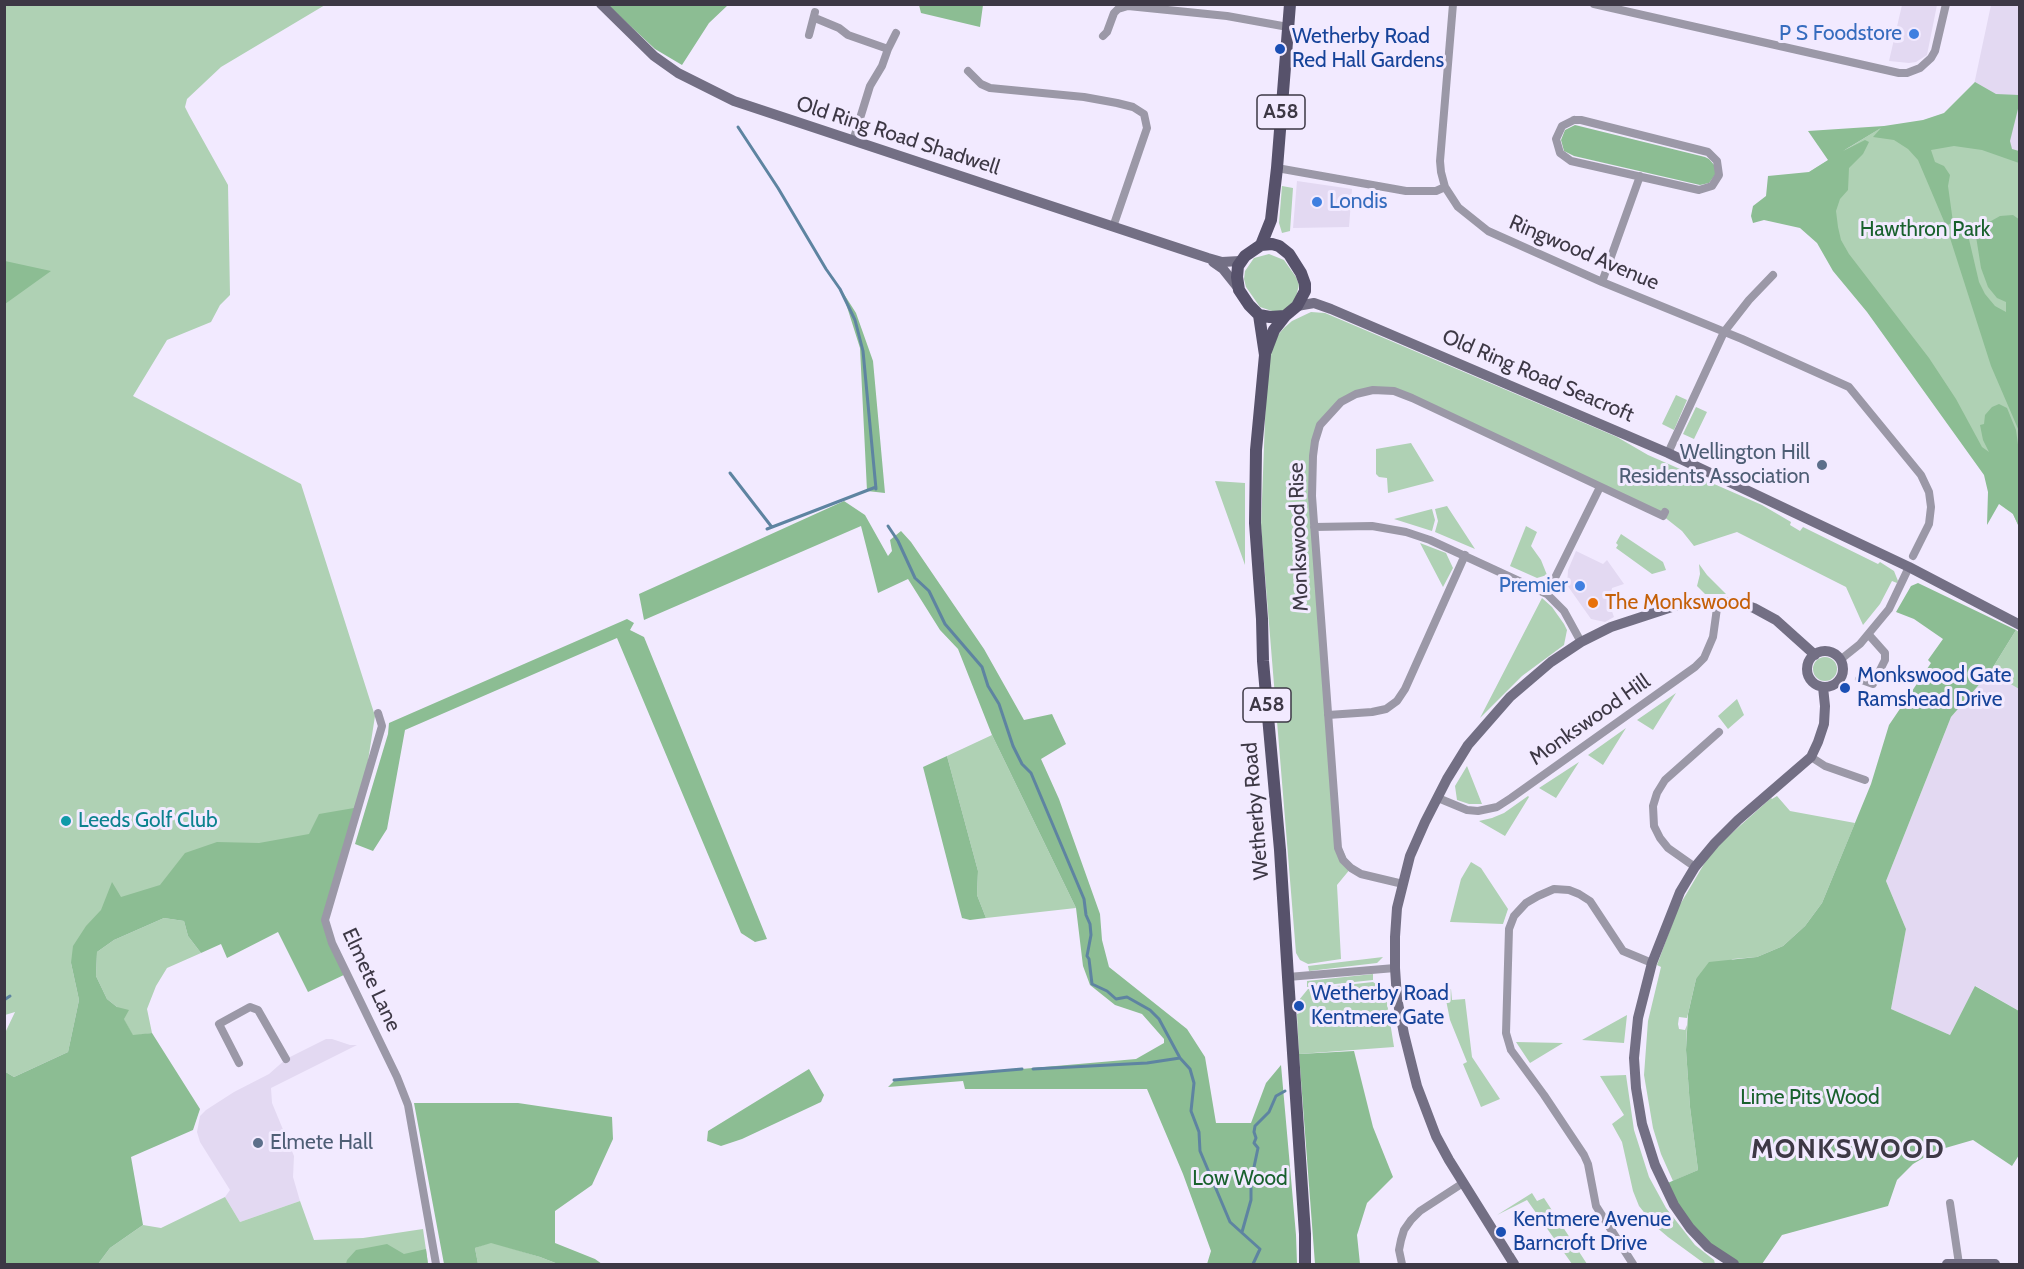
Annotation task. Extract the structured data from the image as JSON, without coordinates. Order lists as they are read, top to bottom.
{
  "streets": {
    "main road": ["A58", "Wetherby Road"],
    "street": [
      "Old Ring Road Shadwell",
      "Ringwood Avenue",
      "Old Ring Road Seacroft",
      "Monkswood Rise",
      "Monkswood Hill",
      "Elmete Lane"
    ]
  },
  "crossings": [
    ["A58", "Old Ring Road Shadwell"],
    ["A58", "Old Ring Road Seacroft"],
    ["A58", "Wetherby Road"],
    ["Old Ring Road Shadwell", "Old Ring Road Seacroft"]
  ],
  "districts": ["MONKSWOOD"],
  "parks": ["Hawthron Park", "Lime Pits Wood", "Low Wood"],
  "places": [
    "P S Foodstore",
    "Wetherby Road Red Hall Gardens",
    "Londis",
    "Wellington Hill Residents Association",
    "Premier",
    "The Monkswood",
    "Monkswood Gate Ramshead Drive",
    "Leeds Golf Club",
    "Wetherby Road Kentmere Gate",
    "Elmete Hall",
    "Kentmere Avenue Barncroft Drive"
  ]
}
